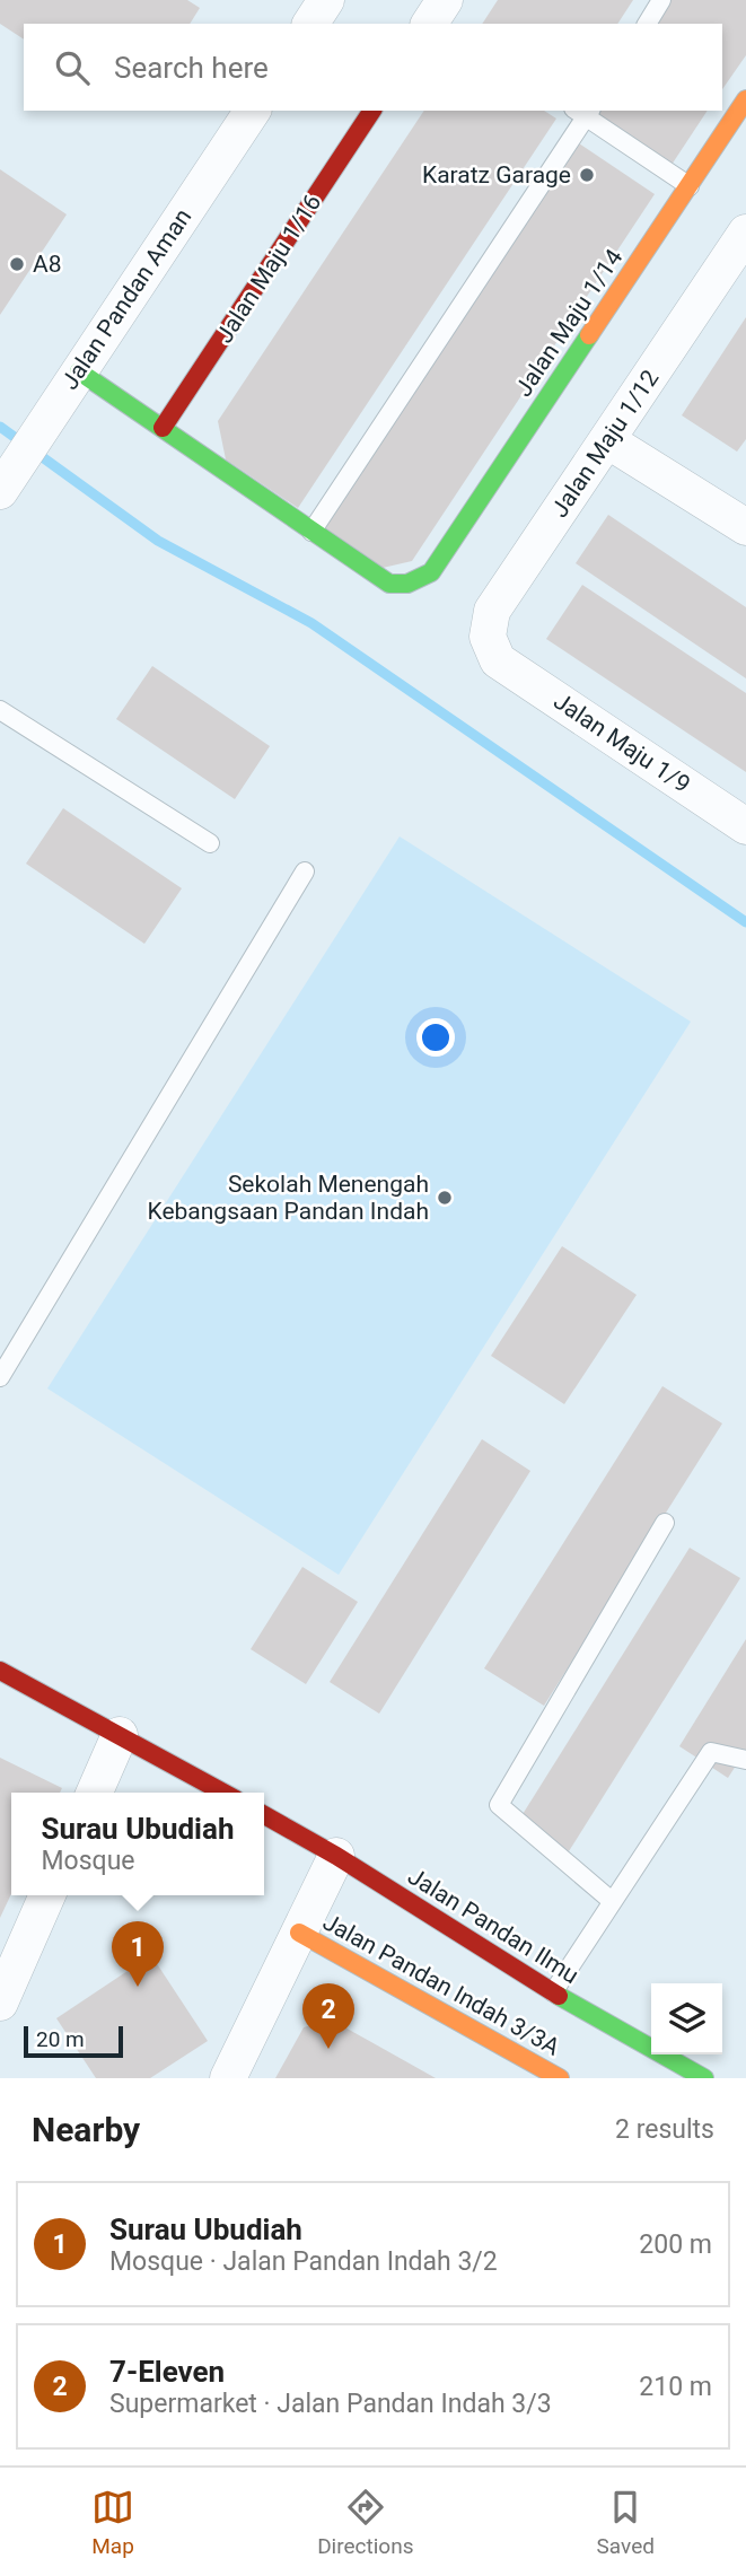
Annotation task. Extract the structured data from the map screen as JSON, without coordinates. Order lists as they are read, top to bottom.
{
  "streets": {
    "street": [
      "Jalan Maju 1/16",
      "Jalan Pandan Aman",
      "Jalan Maju 1/14",
      "Jalan Maju 1/12",
      "Jalan Maju 1/9",
      "Jalan Pandan Ilmu",
      "Jalan Pandan Indah 3/3A"
    ]
  },
  "crossings": [
    ["Jalan Maju 1/12", "Jalan Maju 1/9"]
  ],
  "places": ["Karatz Garage", "A8", "Sekolah Menengah Kebangsaan Pandan Indah"],
  "scale_bar": "20 m",
  "page": {
    "search": "Search here",
    "popup": ["Surau Ubudiah", "Mosque"],
    "pins": ["1", "2"],
    "scale": "20 m",
    "heading": ["Nearby", "2 results"],
    "list": [
      {
        "mark": "1",
        "name": "Surau Ubudiah",
        "note": "Mosque · Jalan Pandan Indah 3/2",
        "value": "200 m"
      },
      {
        "mark": "2",
        "name": "7-Eleven",
        "note": "Supermarket · Jalan Pandan Indah 3/3",
        "value": "210 m"
      }
    ],
    "nav": ["Map", "Directions", "Saved"]
  }
}
